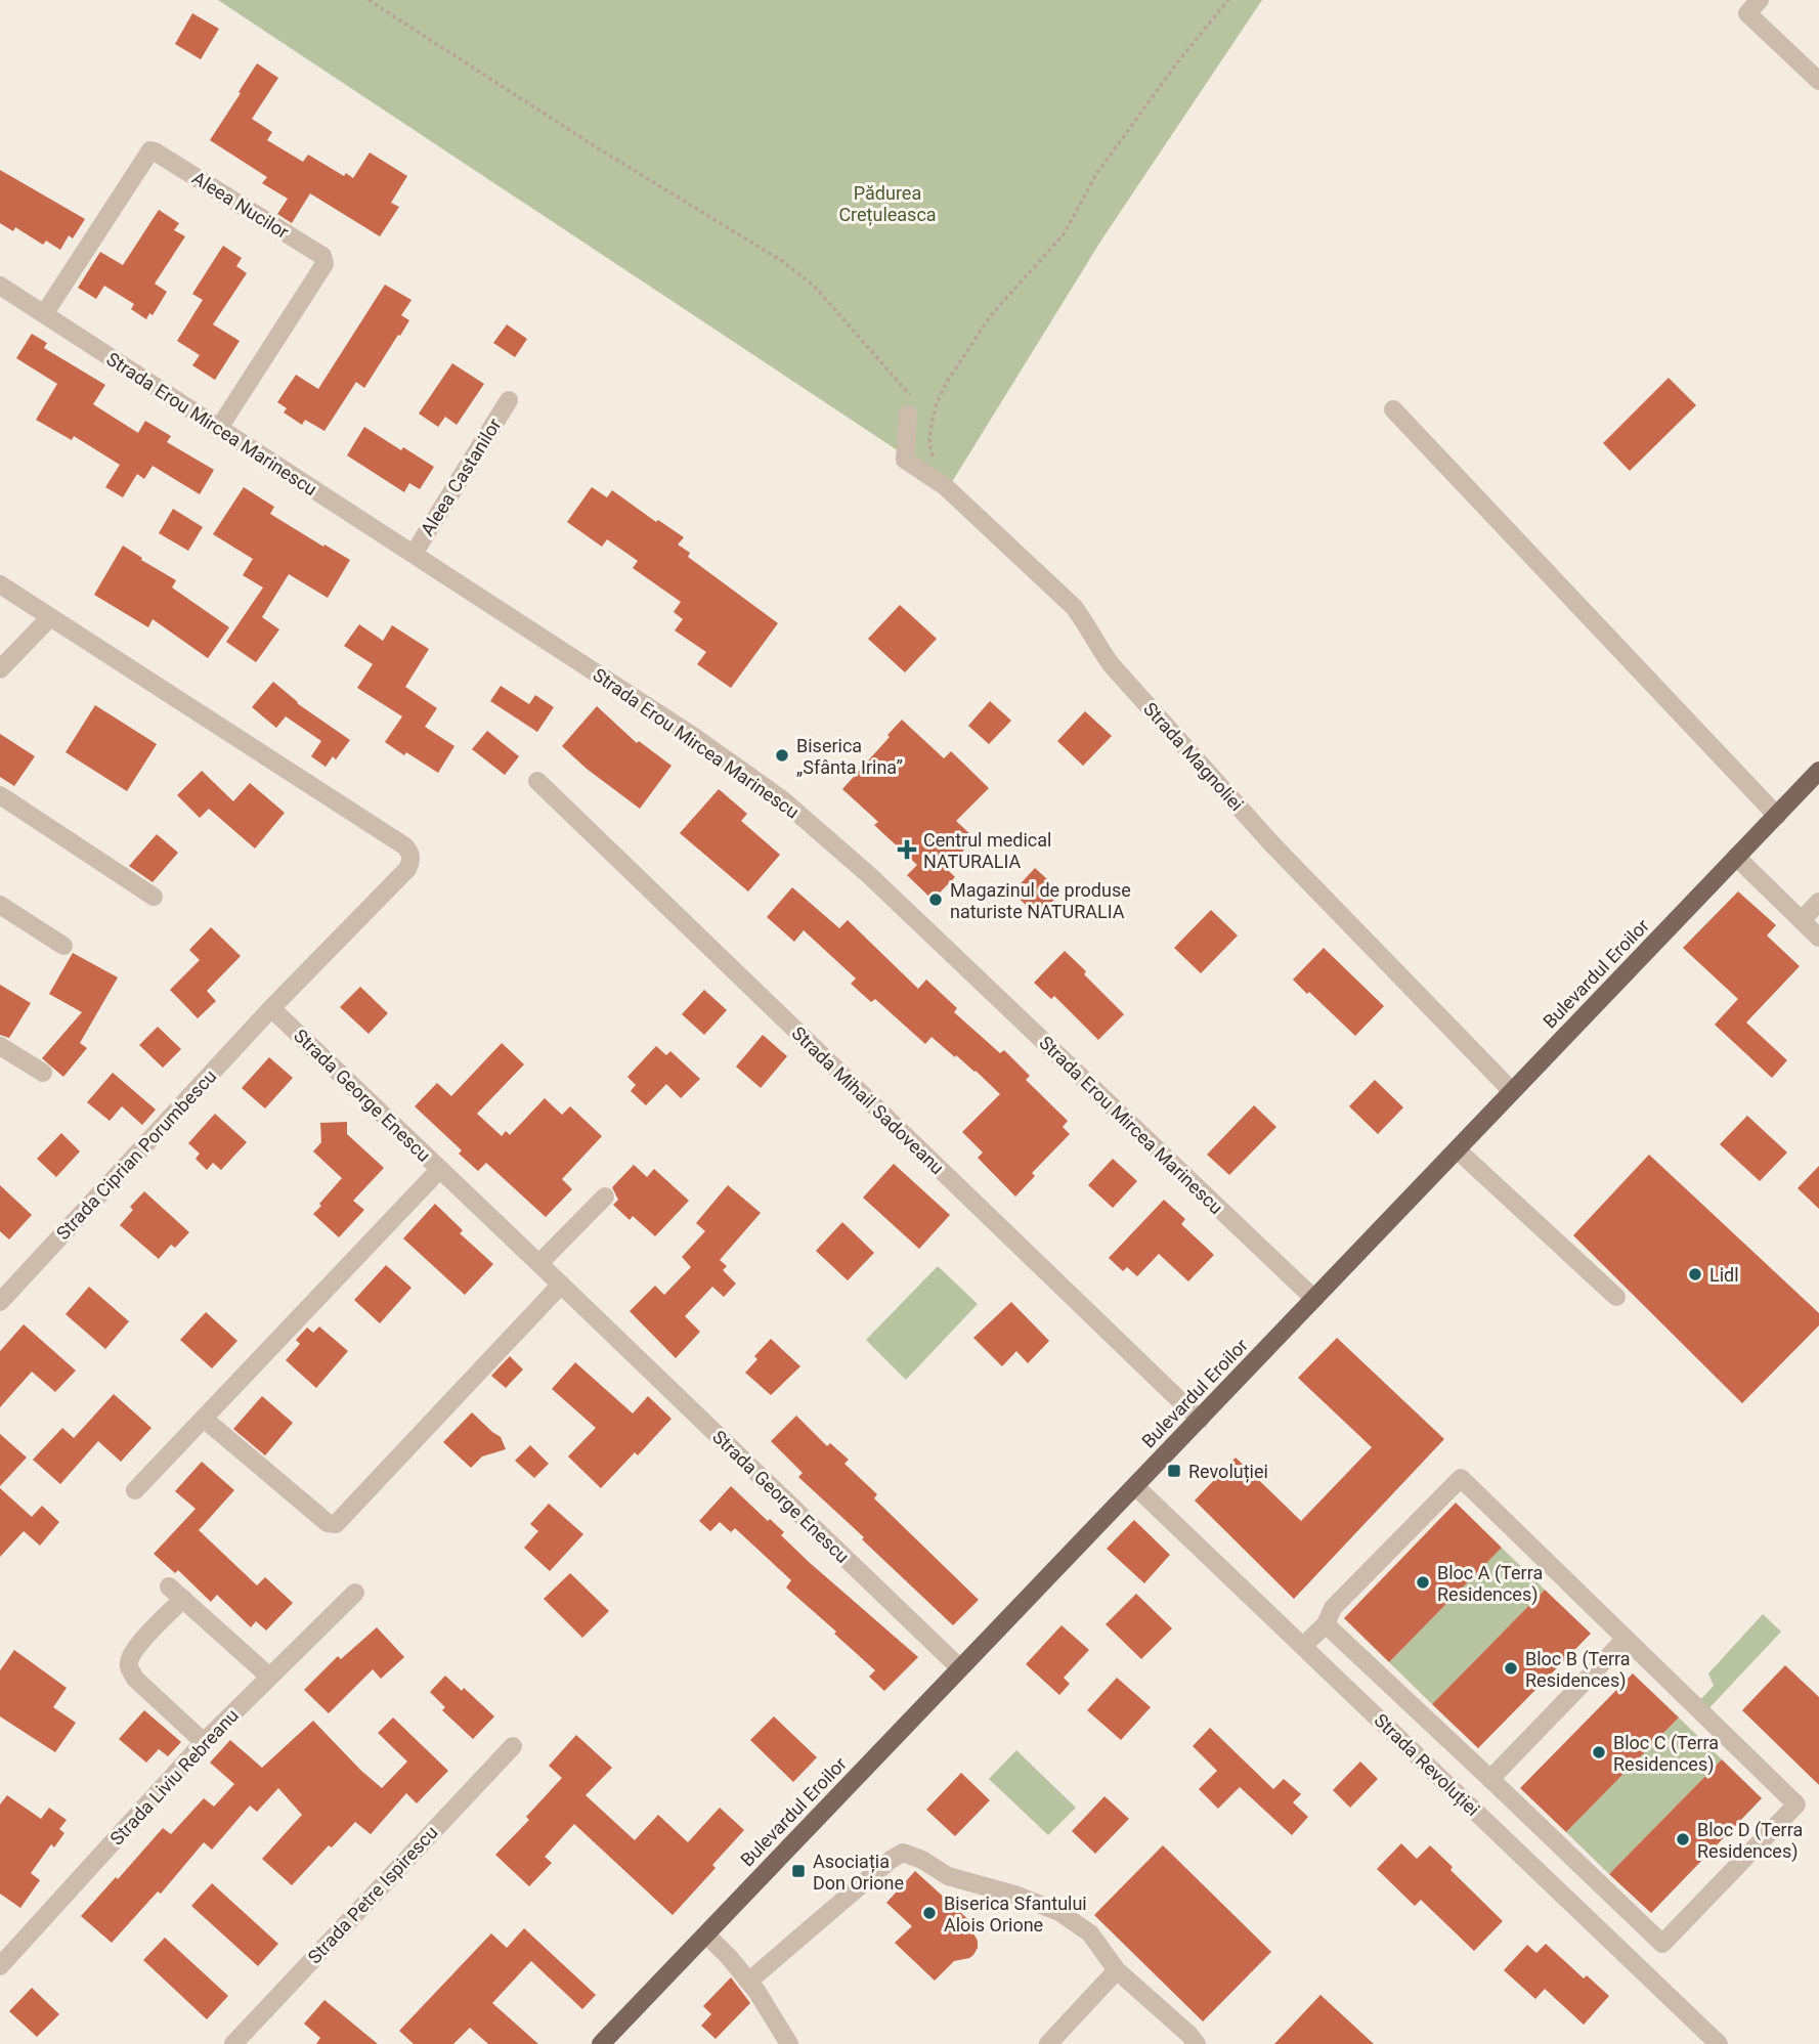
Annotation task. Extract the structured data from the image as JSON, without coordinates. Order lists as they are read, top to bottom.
{
  "streets": {
    "main road": ["Bulevardul Eroilor"],
    "street": [
      "Aleea Nucilor",
      "Strada Erou Mircea Marinescu",
      "Aleea Castanilor",
      "Strada Magnoliei",
      "Strada George Enescu",
      "Strada Mihail Sadoveanu",
      "Strada Ciprian Porumbescu",
      "Strada Revoluției",
      "Strada Liviu Rebreanu",
      "Strada Petre Ispirescu"
    ]
  },
  "crossings": [
    ["Aleea Nucilor", "Strada Erou Mircea Marinescu"],
    ["Strada Erou Mircea Marinescu", "Aleea Castanilor"],
    ["Strada Erou Mircea Marinescu", "Bulevardul Eroilor"],
    ["Strada Magnoliei", "Bulevardul Eroilor"],
    ["Bulevardul Eroilor", "Strada George Enescu"],
    ["Bulevardul Eroilor", "Strada Mihail Sadoveanu"],
    ["Bulevardul Eroilor", "Strada Revoluției"],
    ["Strada George Enescu", "Strada Ciprian Porumbescu"]
  ],
  "parks": ["Pădurea Crețuleasca"],
  "places": {
    "other": [
      "Biserica „Sfânta Irina”",
      "Magazinul de produse naturiste NATURALIA",
      "Lidl",
      "Bloc A (Terra Residences)",
      "Bloc B (Terra Residences)",
      "Bloc C (Terra Residences)",
      "Bloc D (Terra Residences)",
      "Biserica Sfantului Alois Orione"
    ],
    "health": ["Centrul medical NATURALIA"],
    "transit": ["Revoluției", "Asociația Don Orione"]
  }
}
